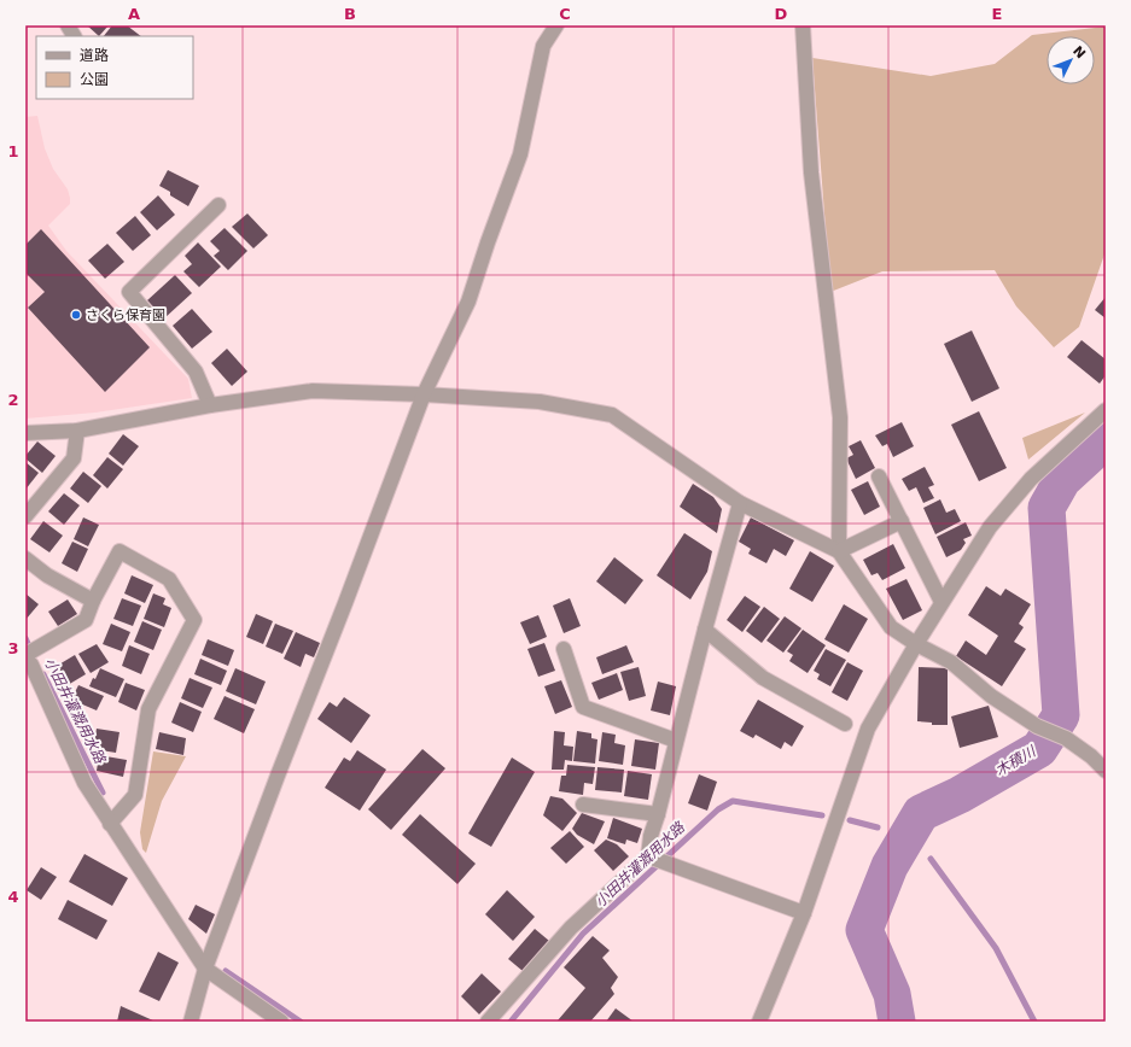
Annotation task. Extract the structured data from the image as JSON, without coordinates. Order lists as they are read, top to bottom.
{
  "water": ["小田井灌漑用水路", "木積川"],
  "places": ["さくら保育園"],
  "legend": ["道路", "公園"],
  "north": "top right",
  "grid": {
    "columns": [
      "A",
      "B",
      "C",
      "D",
      "E"
    ],
    "rows": [
      "1",
      "2",
      "3",
      "4"
    ]
  }
}
